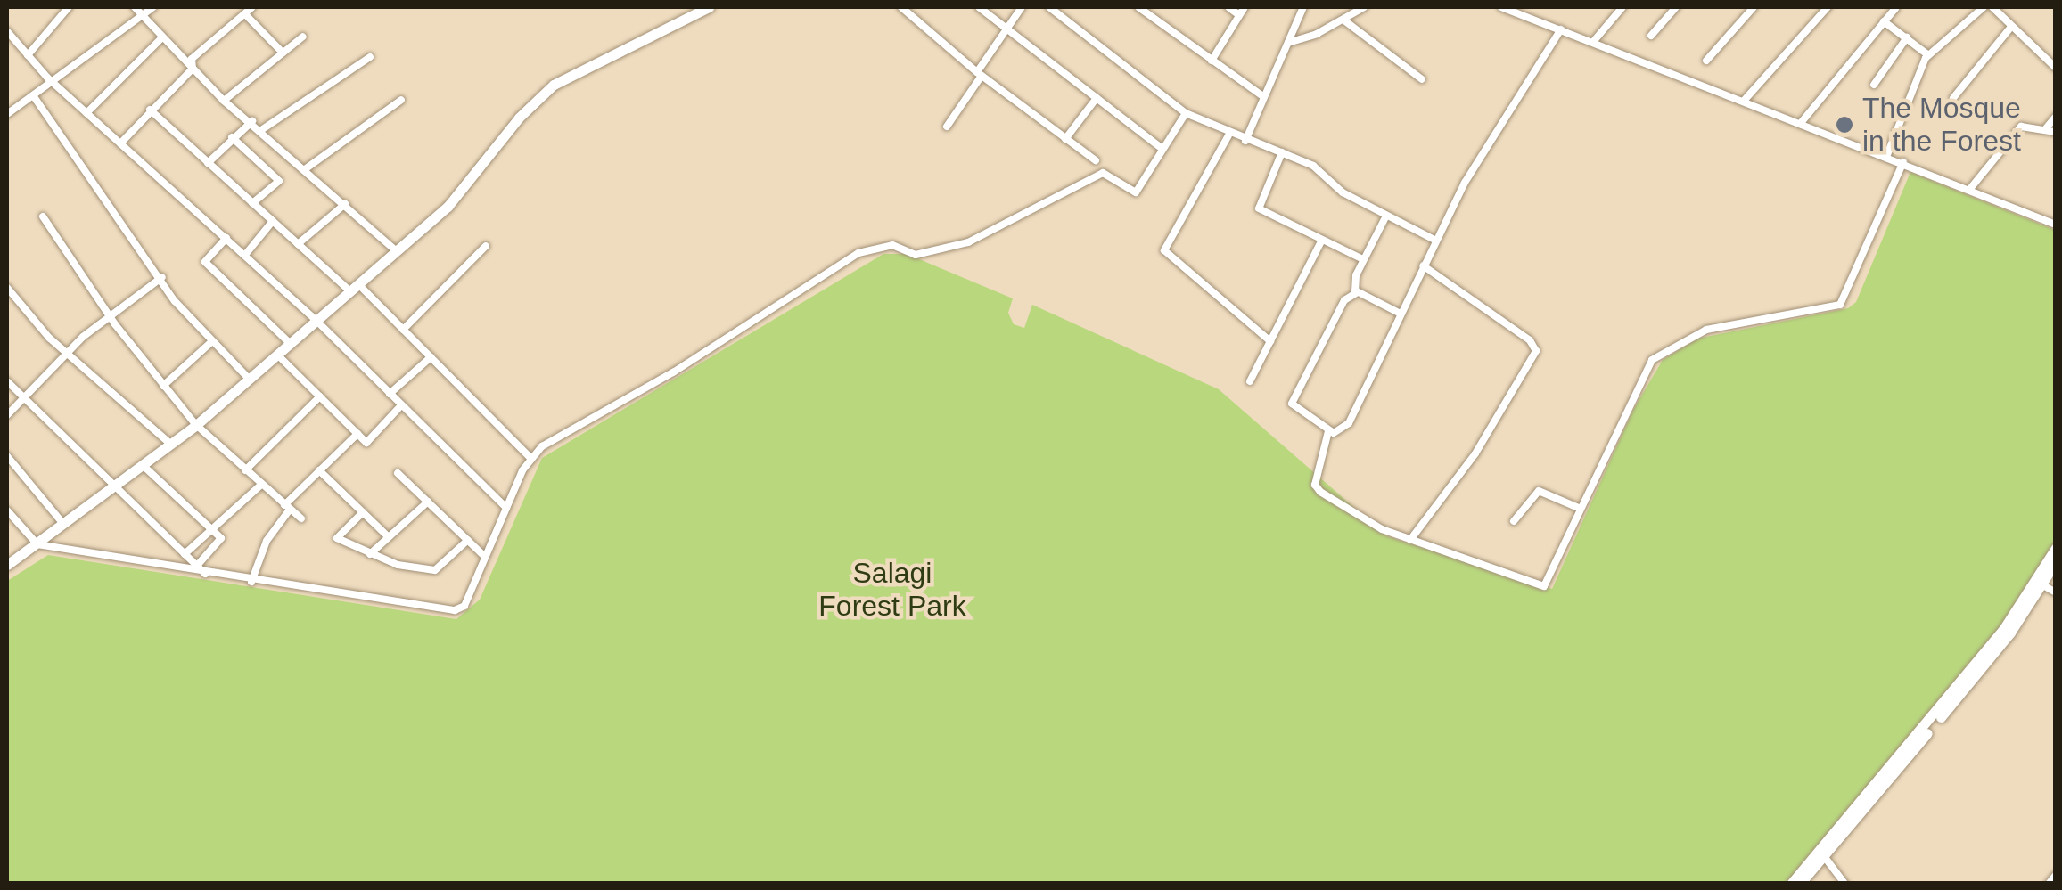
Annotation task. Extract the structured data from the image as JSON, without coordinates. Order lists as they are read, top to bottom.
{
  "parks": ["Salagi Forest Park"],
  "places": ["The Mosque in the Forest"]
}
